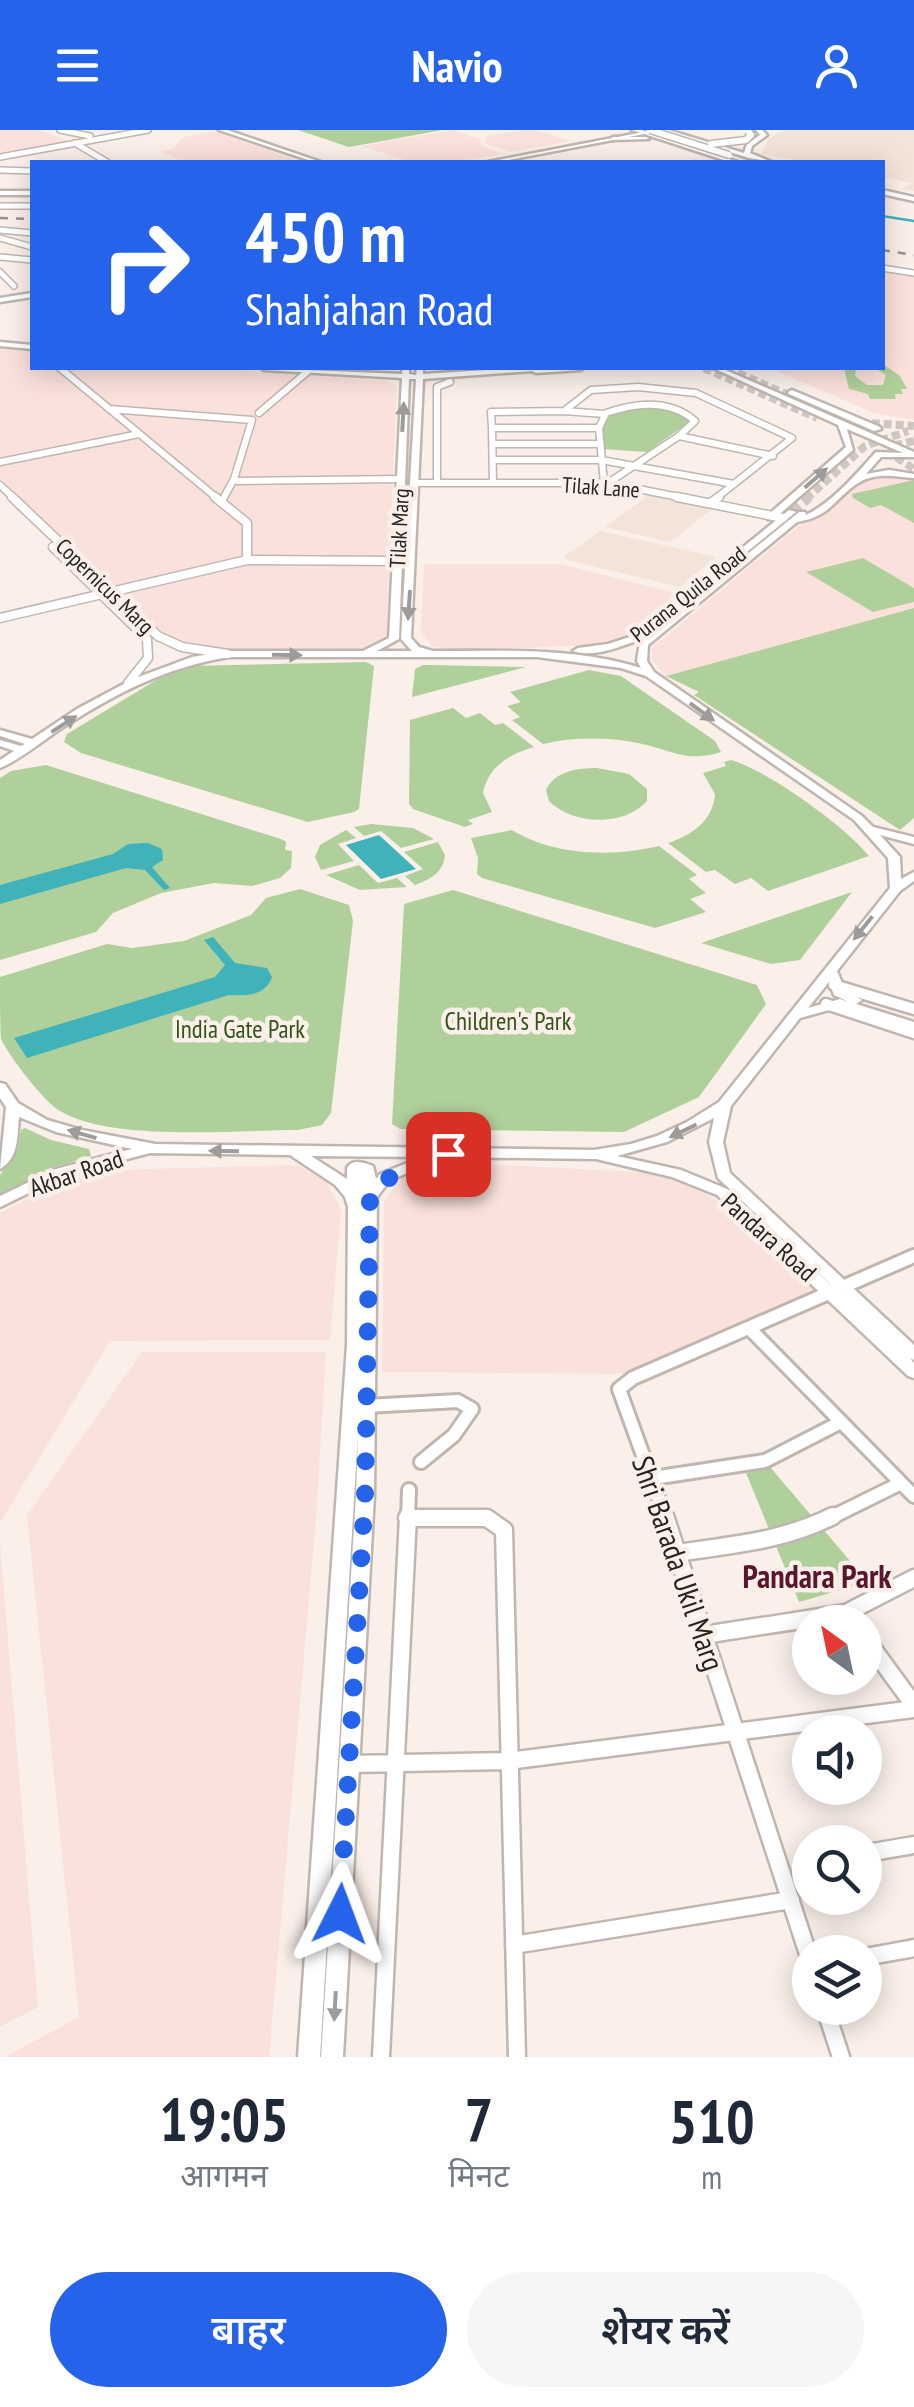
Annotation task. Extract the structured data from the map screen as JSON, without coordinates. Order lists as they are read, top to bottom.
{
  "streets": {
    "main road": [
      "Tilak Marg",
      "Purana Quila Road",
      "Akbar Road",
      "Pandara Road"
    ],
    "street": ["Tilak Lane", "Copernicus Marg", "Shri Barada Ukil Marg"]
  },
  "crossings": [
    ["Tilak Lane", "Tilak Marg"],
    ["Tilak Lane", "Purana Quila Road"],
    ["Pandara Road", "Shri Barada Ukil Marg"]
  ],
  "districts": ["Pandara Park"],
  "parks": ["Children's Park", "India Gate Park"],
  "north": "top left",
  "page": {
    "header": "Navio",
    "turn": ["450 m", "Shahjahan Road"],
    "eta": [
      "19:05",
      "आगमन",
      "7",
      "मिनट",
      "510",
      "m"
    ],
    "buttons": ["बाहर", "शेयर करें"]
  }
}
